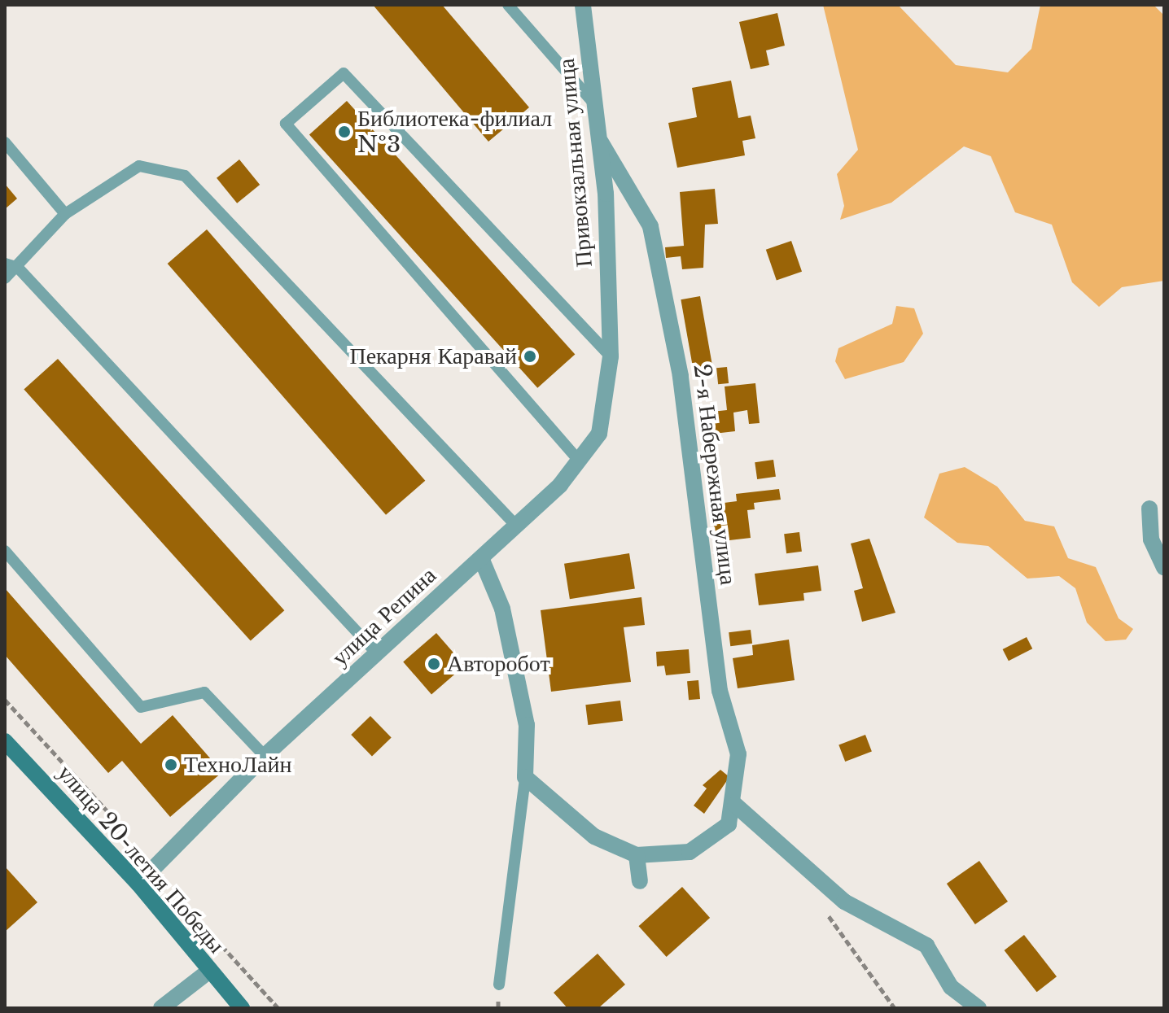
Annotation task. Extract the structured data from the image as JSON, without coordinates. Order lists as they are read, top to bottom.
{
  "streets": {
    "main road": ["улица 20-летия Победы"],
    "street": ["Привокзальная улица", "2-я Набережная улица", "улица Репина"]
  },
  "crossings": [
    ["Привокзальная улица", "2-я Набережная улица"],
    ["Привокзальная улица", "улица Репина"],
    ["улица Репина", "улица 20-летия Победы"]
  ],
  "places": [
    "Библиотека-филиал №3",
    "Пекарня Каравай",
    "Авторобот",
    "ТехноЛайн"
  ]
}
